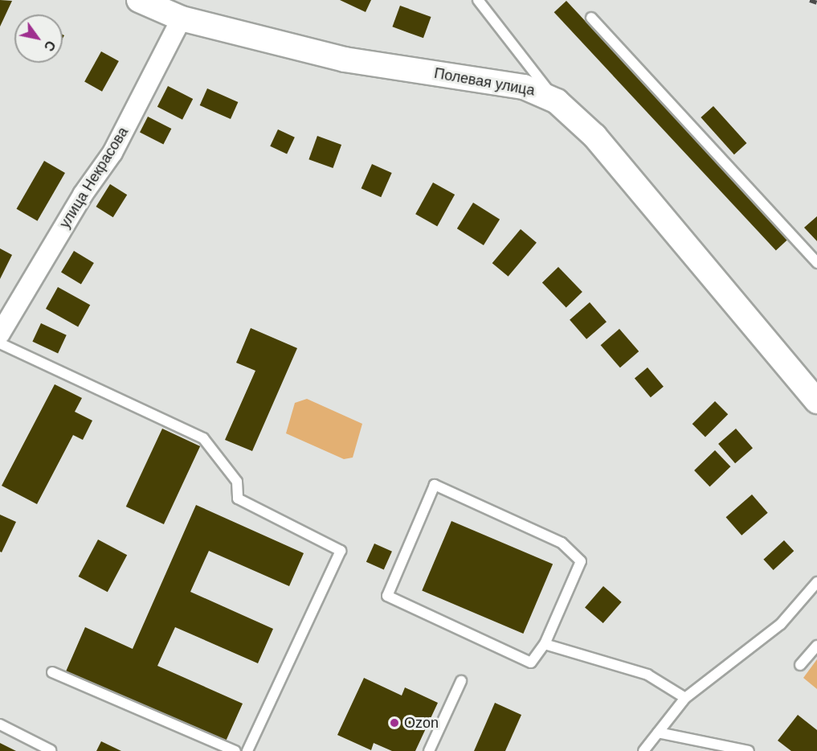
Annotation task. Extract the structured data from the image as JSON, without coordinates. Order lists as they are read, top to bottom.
{
  "streets": {
    "street": ["Полевая улица", "улица Некрасова"]
  },
  "crossings": [
    ["Полевая улица", "улица Некрасова"]
  ],
  "places": ["Ozon"],
  "north": "bottom right"
}
